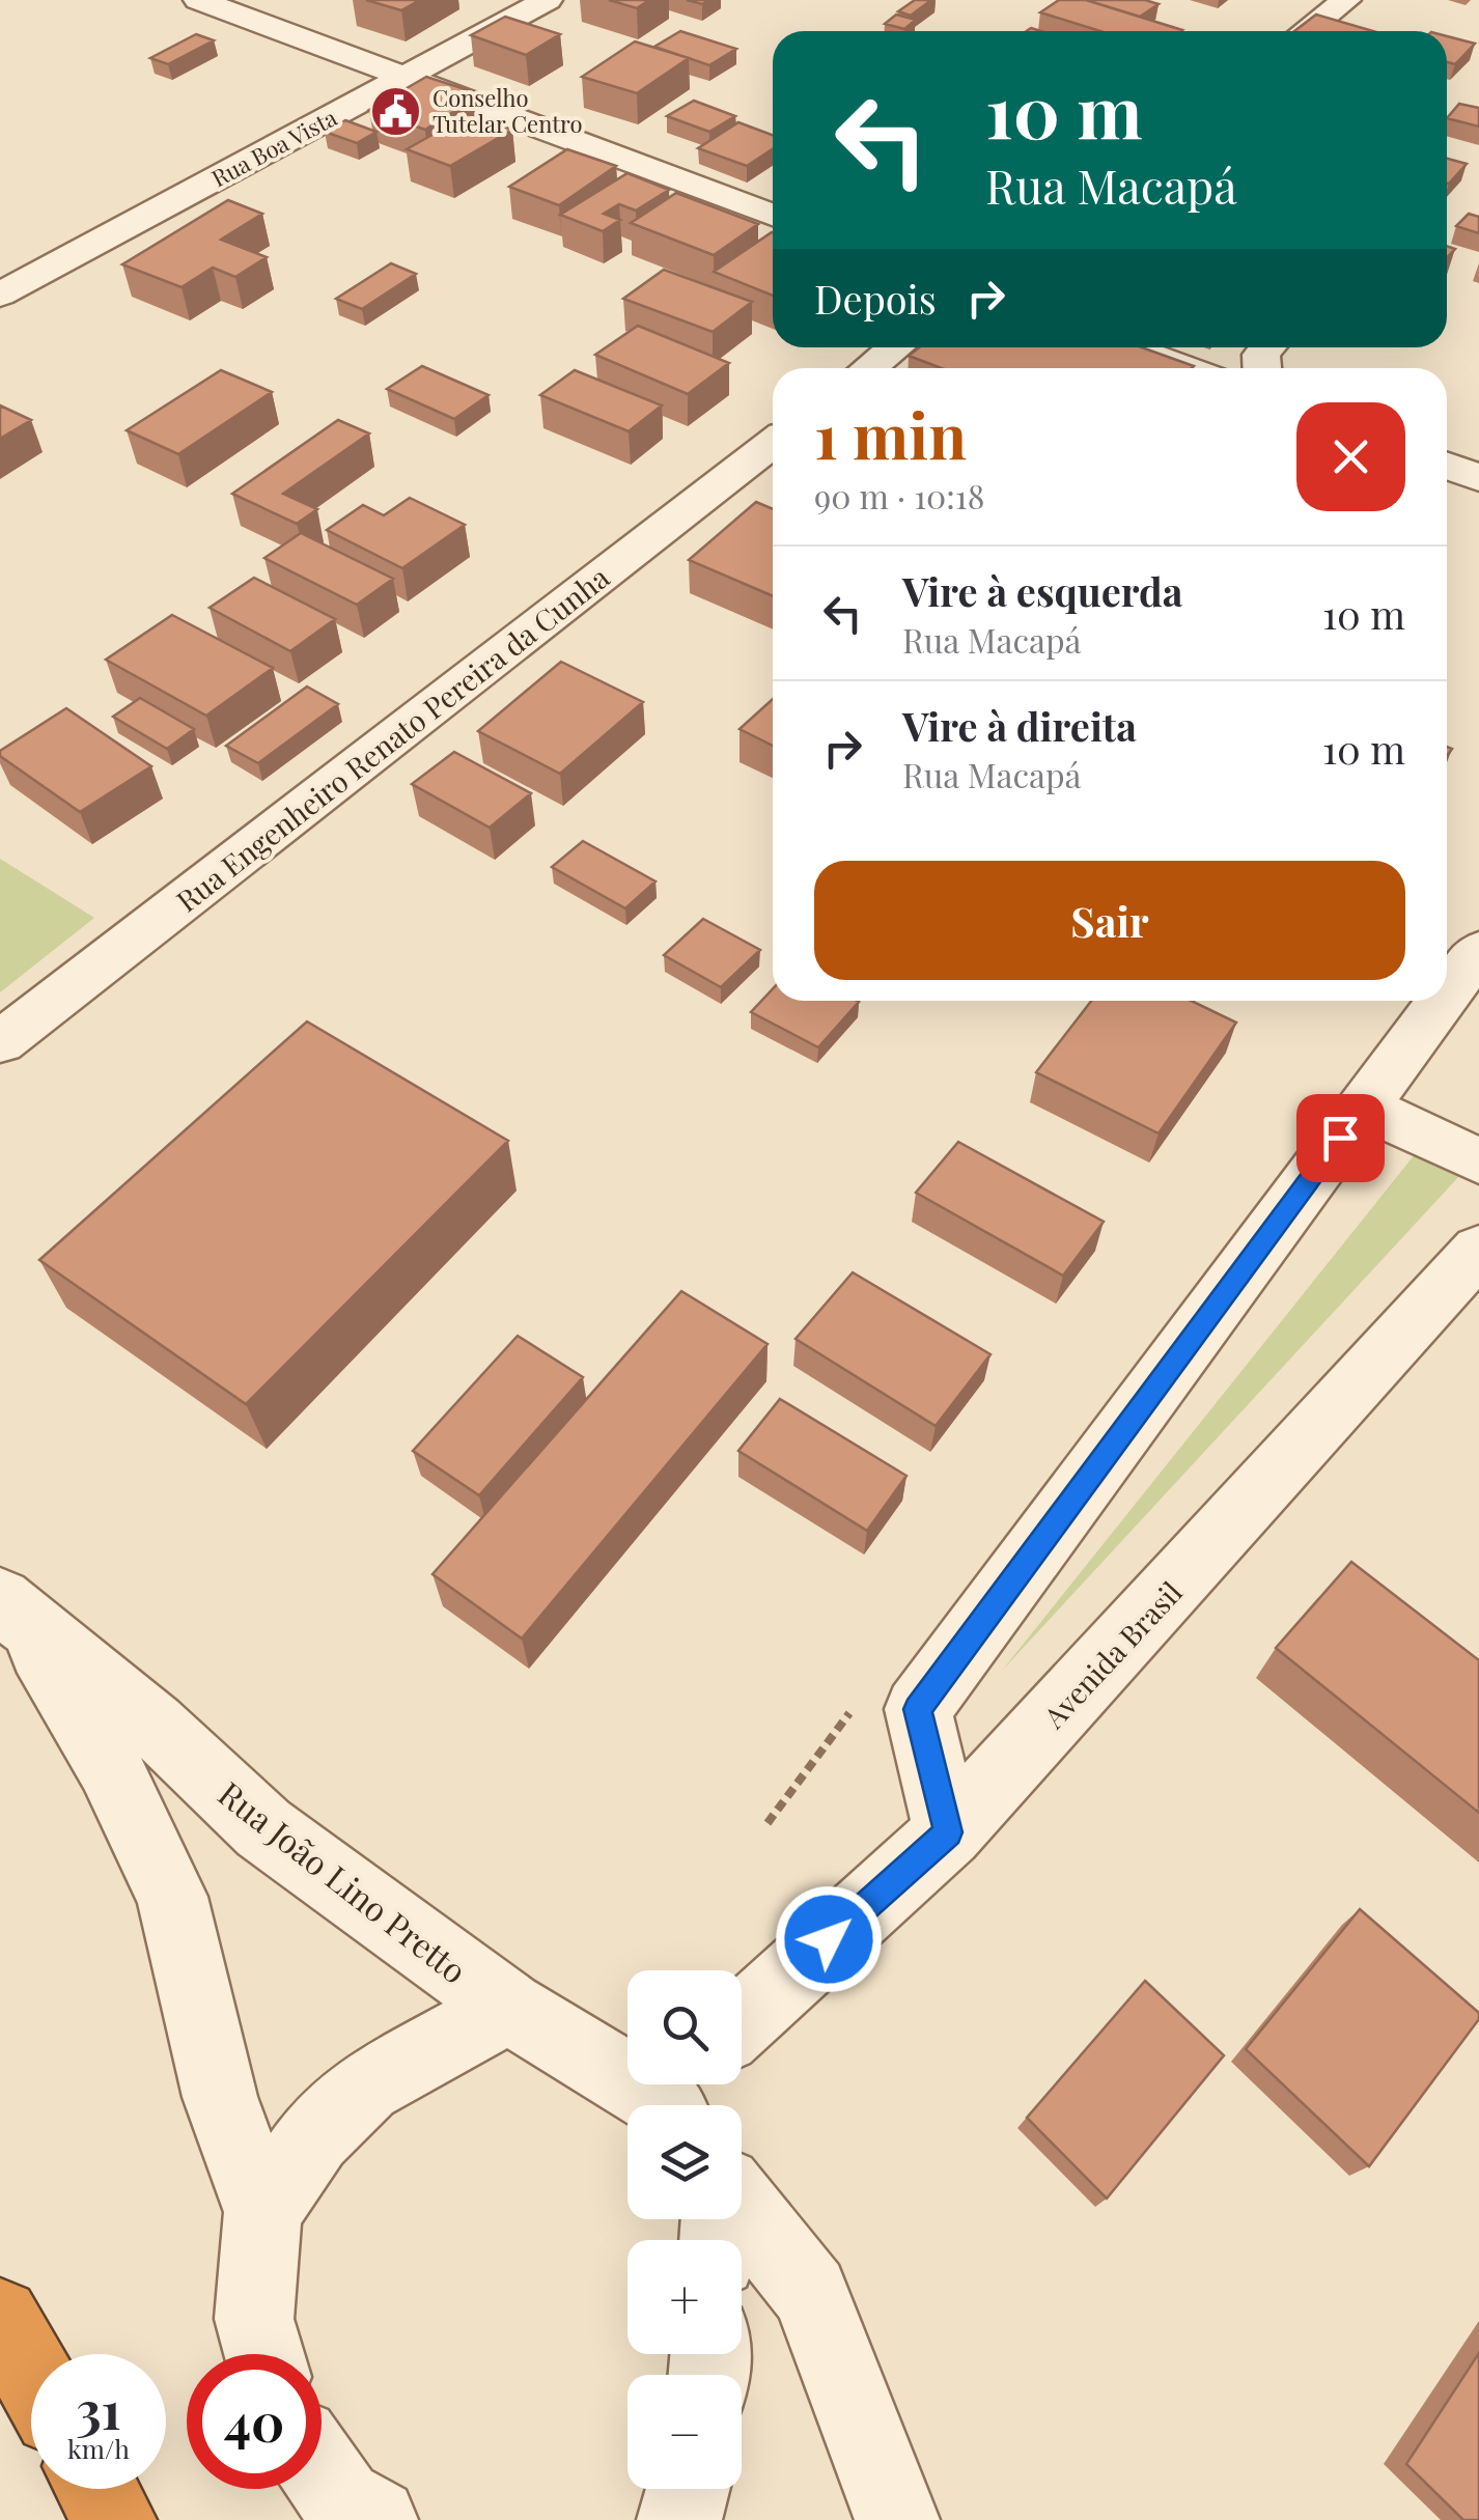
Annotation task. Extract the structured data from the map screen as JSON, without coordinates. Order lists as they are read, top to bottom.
{
  "streets": {
    "street": [
      "Rua Boa Vista",
      "Rua Engenheiro Renato Pereira da Cunha",
      "Avenida Brasil",
      "Rua João Lino Pretto"
    ]
  },
  "places": {
    "public building": ["Conselho Tutelar Centro"]
  },
  "page": {
    "turn": ["10 m", "Rua Macapá"],
    "then": "Depois",
    "heading": ["1 min", "90 m · 10:18"],
    "list": [
      {
        "name": "Vire à esquerda",
        "note": "Rua Macapá",
        "value": "10 m"
      },
      {
        "name": "Vire à direita",
        "note": "Rua Macapá",
        "value": "10 m"
      }
    ],
    "buttons": "Sair",
    "map_buttons": ["+", "−"],
    "speed": "31 km/h",
    "limit": "40"
  }
}
